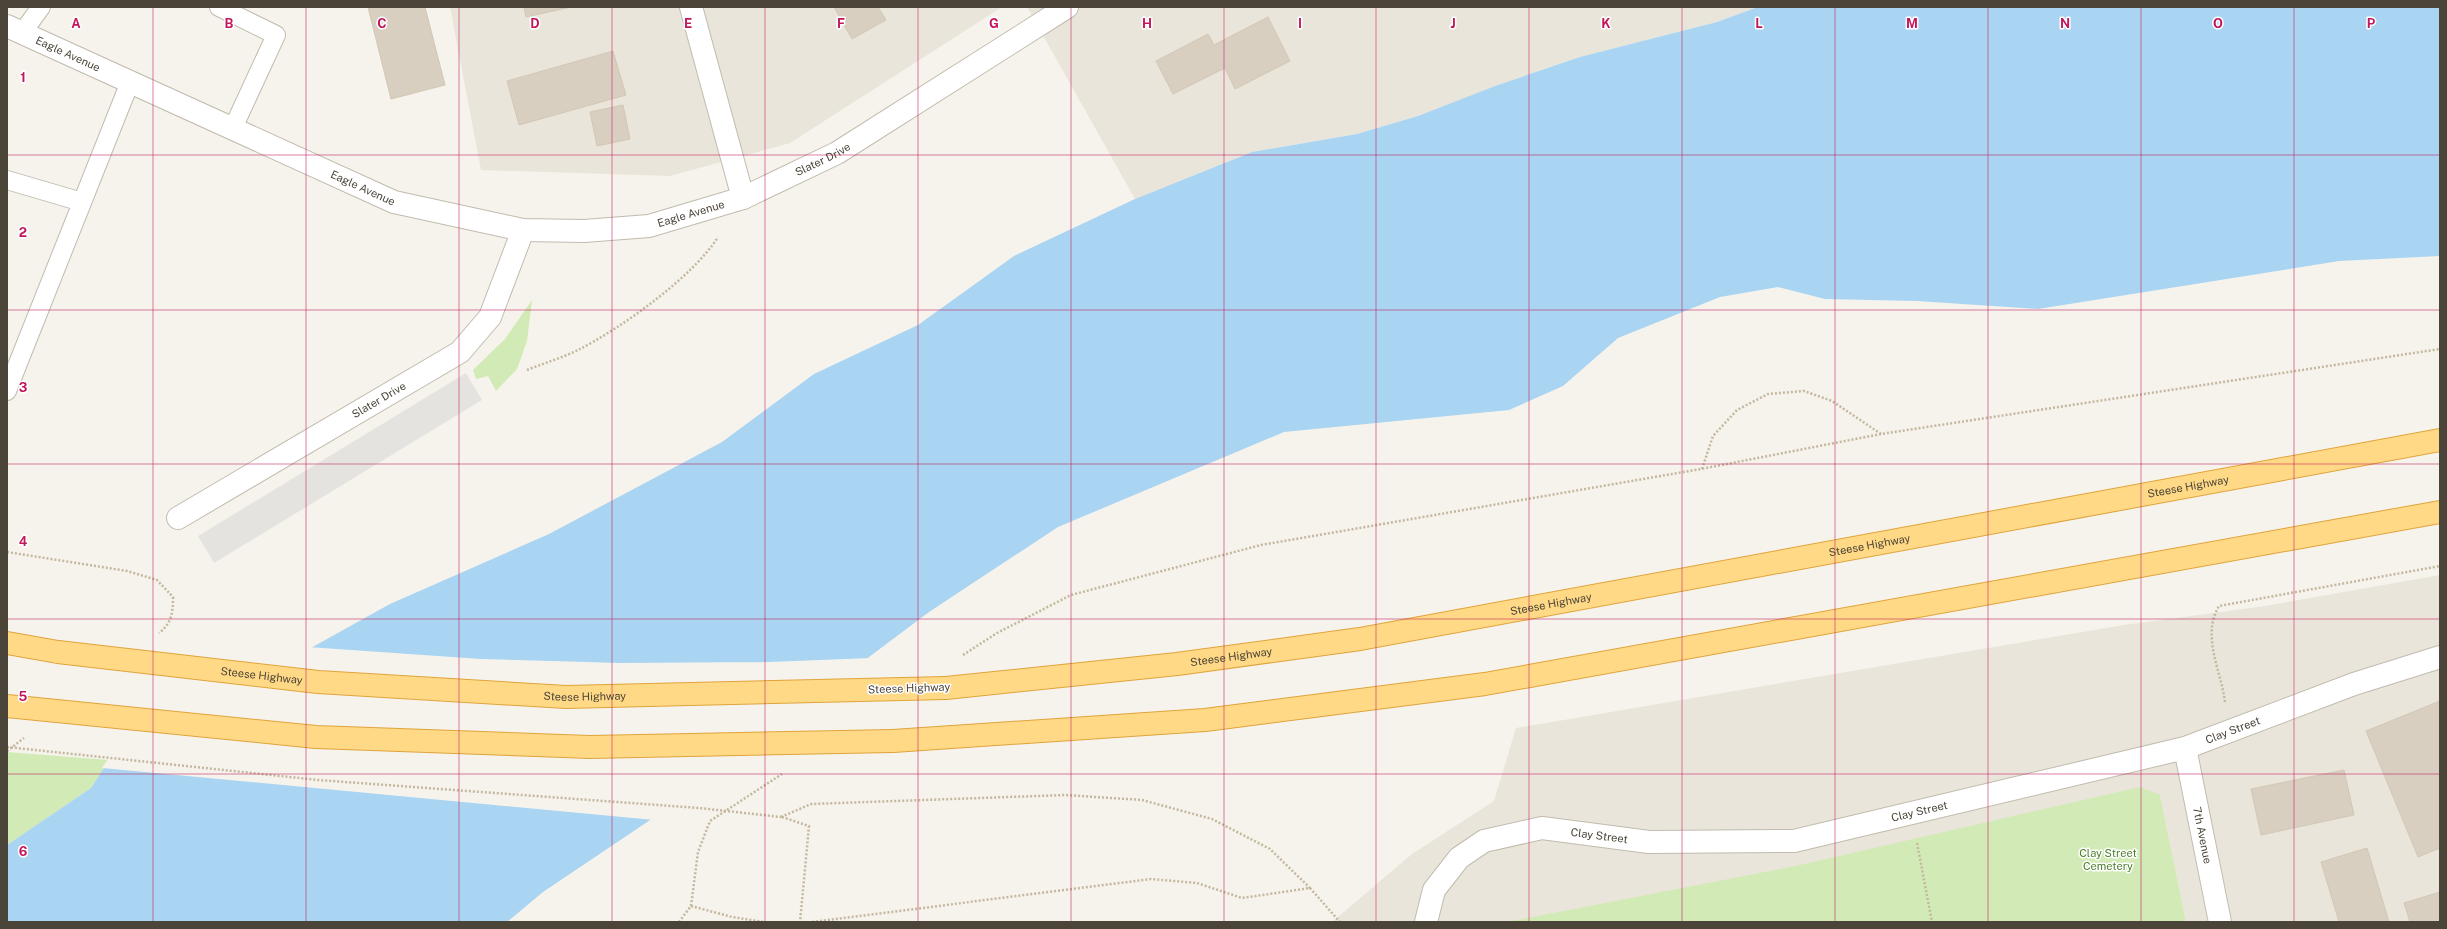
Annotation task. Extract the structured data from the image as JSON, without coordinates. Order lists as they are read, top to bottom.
{
  "streets": {
    "highway": ["Steese Highway"],
    "street": [
      "Eagle Avenue",
      "Slater Drive",
      "Clay Street",
      "7th Avenue"
    ]
  },
  "crossings": [
    ["Eagle Avenue", "Slater Drive"],
    ["Clay Street", "7th Avenue"]
  ],
  "parks": ["Clay Street Cemetery"],
  "grid": {
    "columns": [
      "A",
      "B",
      "C",
      "D",
      "E",
      "F",
      "G",
      "H",
      "I",
      "J",
      "K",
      "L",
      "M",
      "N",
      "O",
      "P"
    ],
    "rows": [
      "1",
      "2",
      "3",
      "4",
      "5",
      "6"
    ]
  }
}
